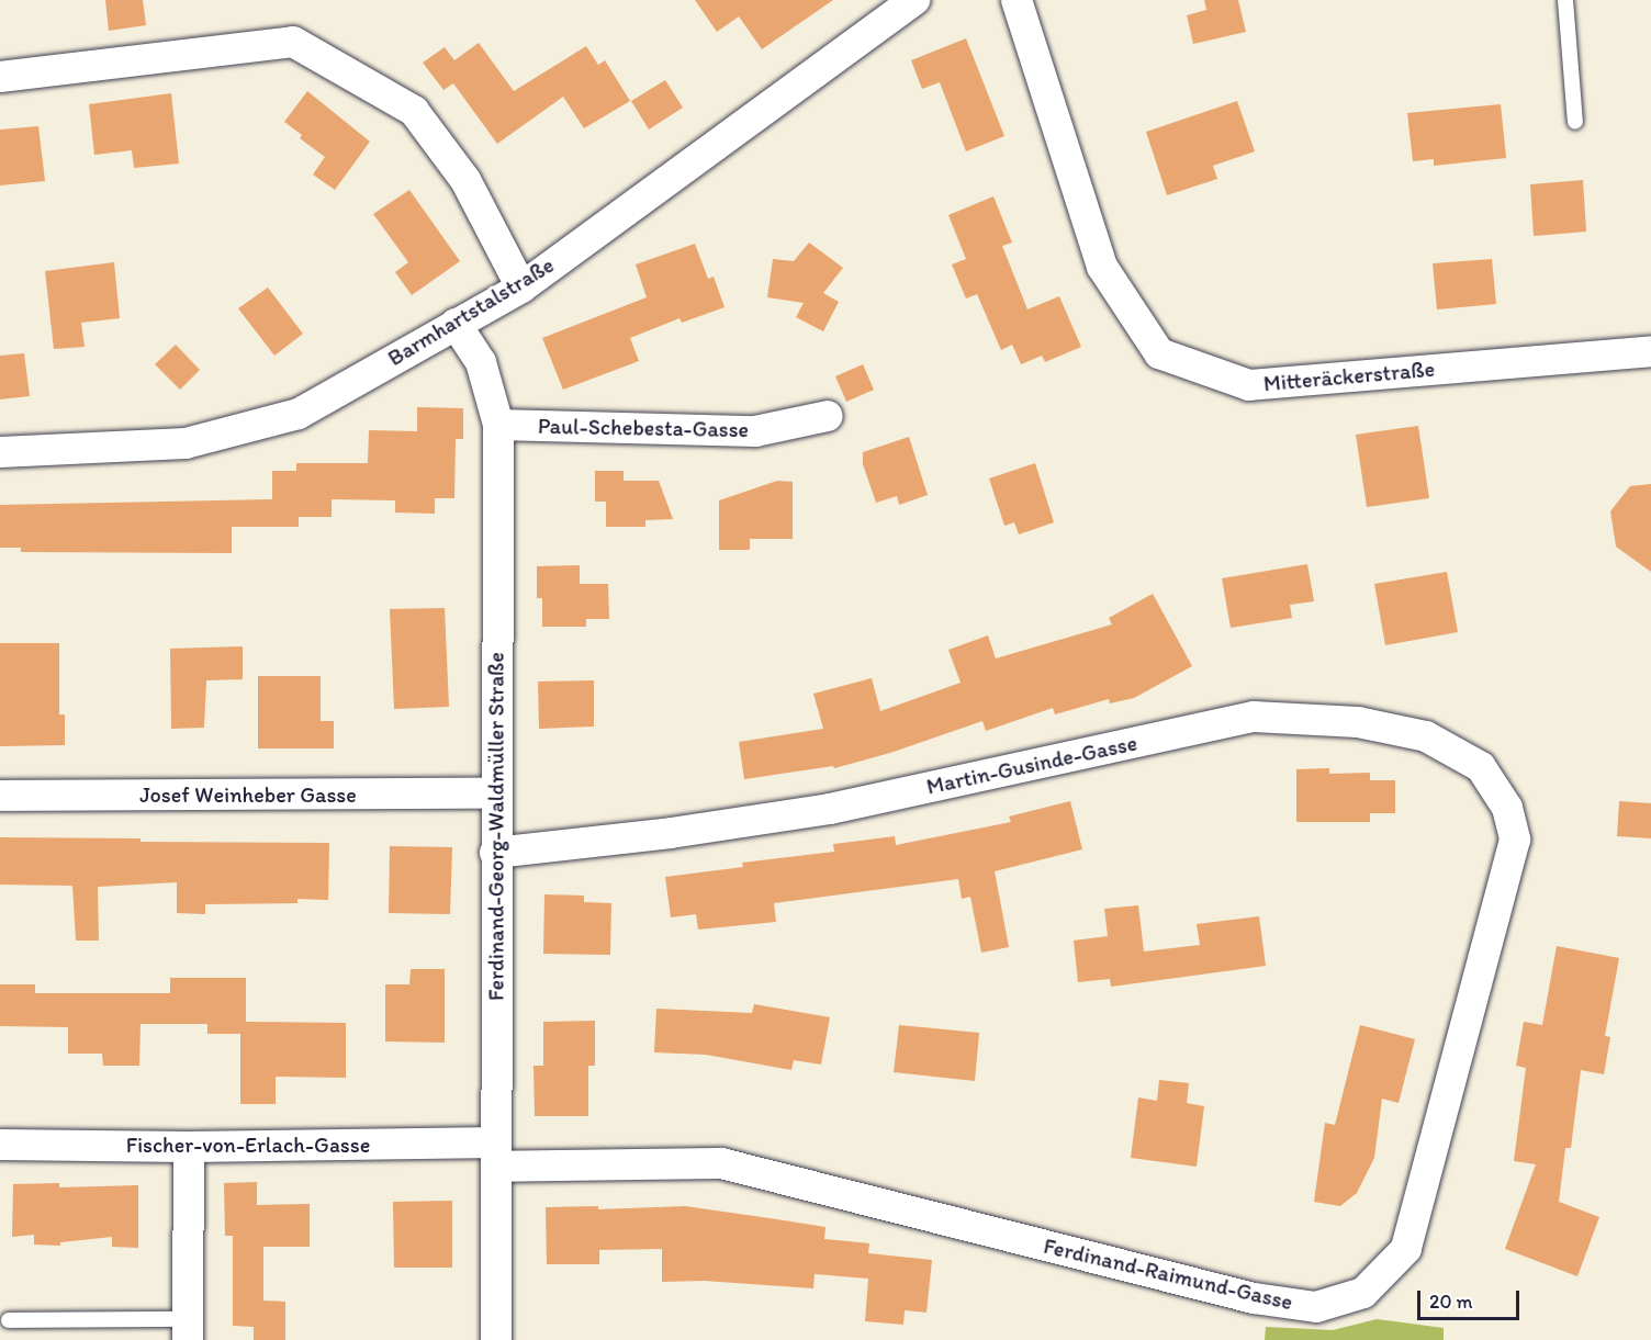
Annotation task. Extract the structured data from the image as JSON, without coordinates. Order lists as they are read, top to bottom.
{
  "streets": {
    "street": [
      "Barmhartstalstraße",
      "Mitteräckerstraße",
      "Paul-Schebesta-Gasse",
      "Martin-Gusinde-Gasse",
      "Josef Weinheber Gasse",
      "Ferdinand-Georg-Waldmüller Straße",
      "Fischer-von-Erlach-Gasse",
      "Ferdinand-Raimund-Gasse"
    ]
  },
  "crossings": [
    ["Barmhartstalstraße", "Ferdinand-Georg-Waldmüller Straße"],
    ["Paul-Schebesta-Gasse", "Ferdinand-Georg-Waldmüller Straße"],
    ["Martin-Gusinde-Gasse", "Ferdinand-Georg-Waldmüller Straße"],
    ["Martin-Gusinde-Gasse", "Ferdinand-Raimund-Gasse"],
    ["Josef Weinheber Gasse", "Ferdinand-Georg-Waldmüller Straße"],
    ["Ferdinand-Georg-Waldmüller Straße", "Fischer-von-Erlach-Gasse"],
    ["Ferdinand-Georg-Waldmüller Straße", "Ferdinand-Raimund-Gasse"],
    ["Fischer-von-Erlach-Gasse", "Ferdinand-Raimund-Gasse"]
  ],
  "scale_bar": "20 m"
}
